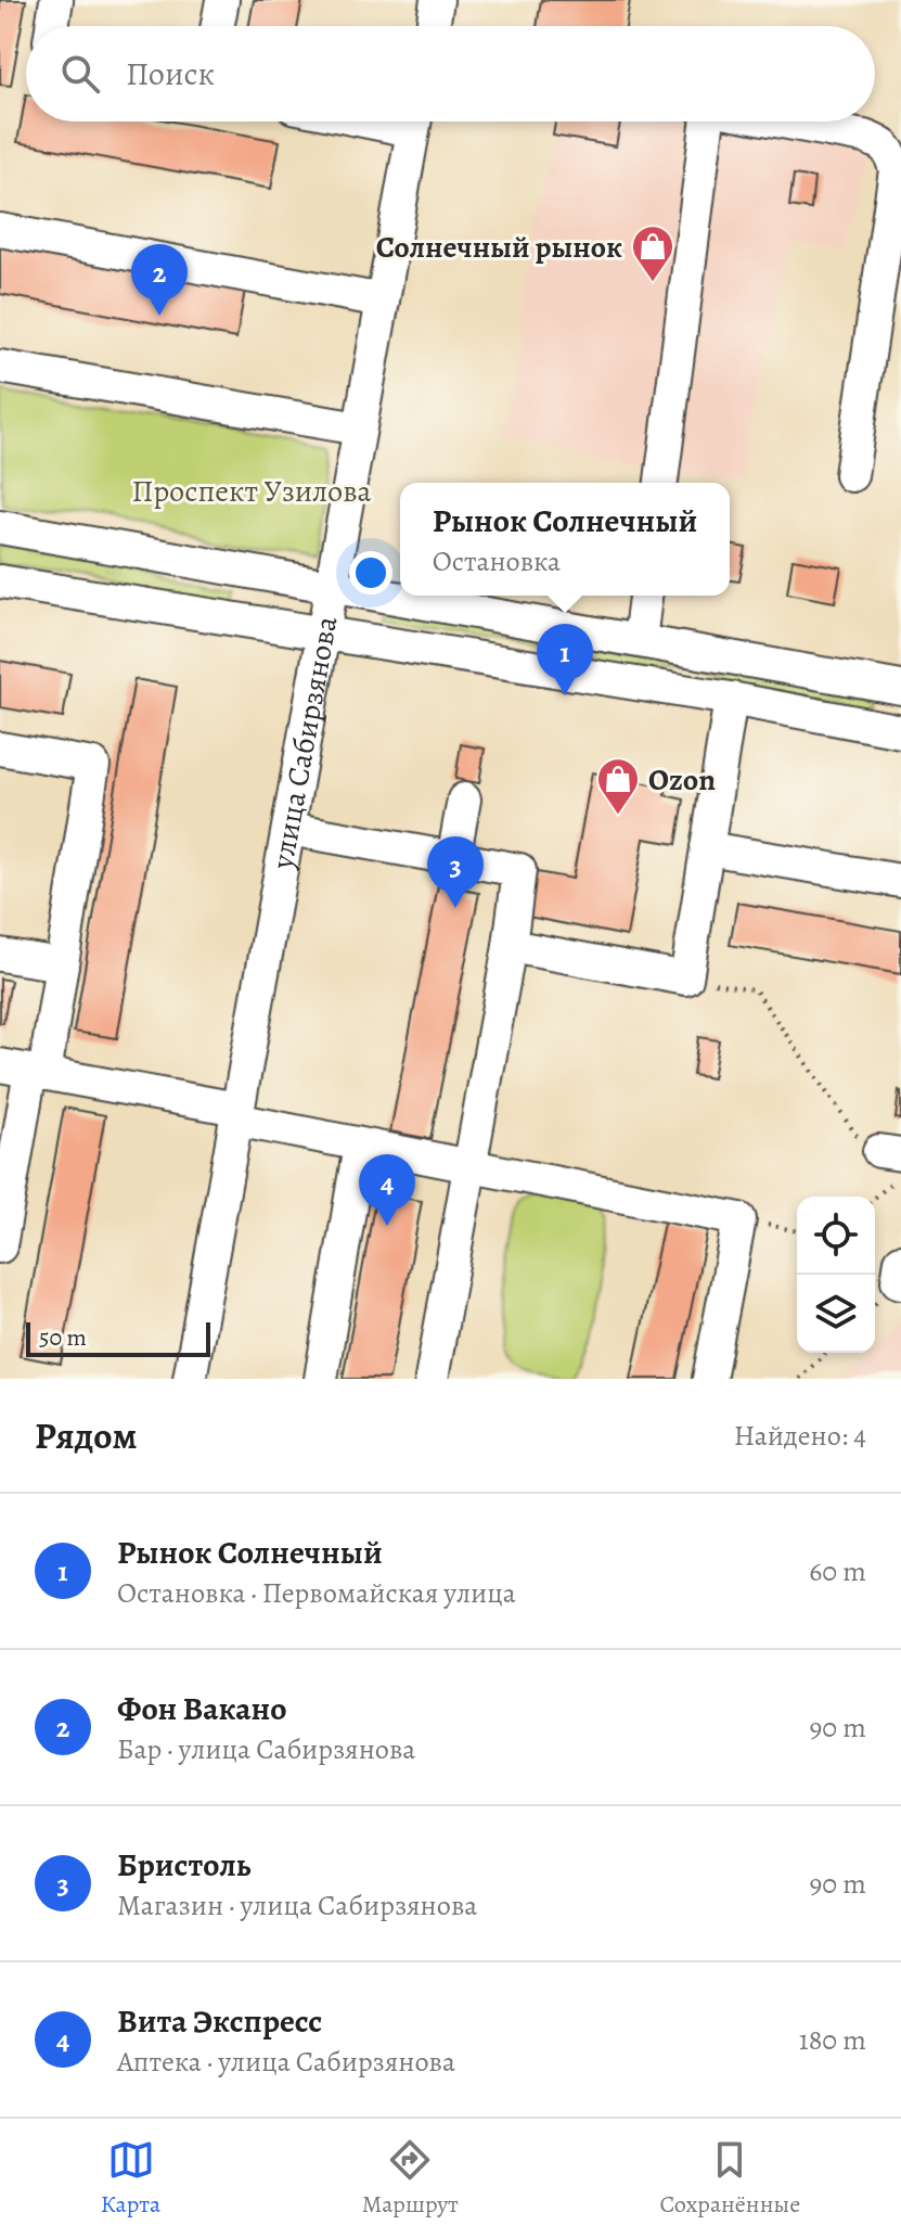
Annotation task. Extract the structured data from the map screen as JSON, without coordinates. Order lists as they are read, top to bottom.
{
  "streets": {
    "street": ["улица Сабирзянова"]
  },
  "parks": ["Проспект Узилова"],
  "places": {
    "shop": ["Солнечный рынок", "Ozon"]
  },
  "scale_bar": "50 m",
  "page": {
    "search": "Поиск",
    "pins": [
      "2",
      "1",
      "3",
      "4"
    ],
    "popup": ["Рынок Солнечный", "Остановка"],
    "scale": "50 m",
    "heading": ["Рядом", "Найдено: 4"],
    "list": [
      {
        "mark": "1",
        "name": "Рынок Солнечный",
        "note": "Остановка · Первомайская улица",
        "value": "60 m"
      },
      {
        "mark": "2",
        "name": "Фон Вакано",
        "note": "Бар · улица Сабирзянова",
        "value": "90 m"
      },
      {
        "mark": "3",
        "name": "Бристоль",
        "note": "Магазин · улица Сабирзянова",
        "value": "90 m"
      },
      {
        "mark": "4",
        "name": "Вита Экспресс",
        "note": "Аптека · улица Сабирзянова",
        "value": "180 m"
      }
    ],
    "nav": ["Карта", "Маршрут", "Сохранённые"]
  }
}
